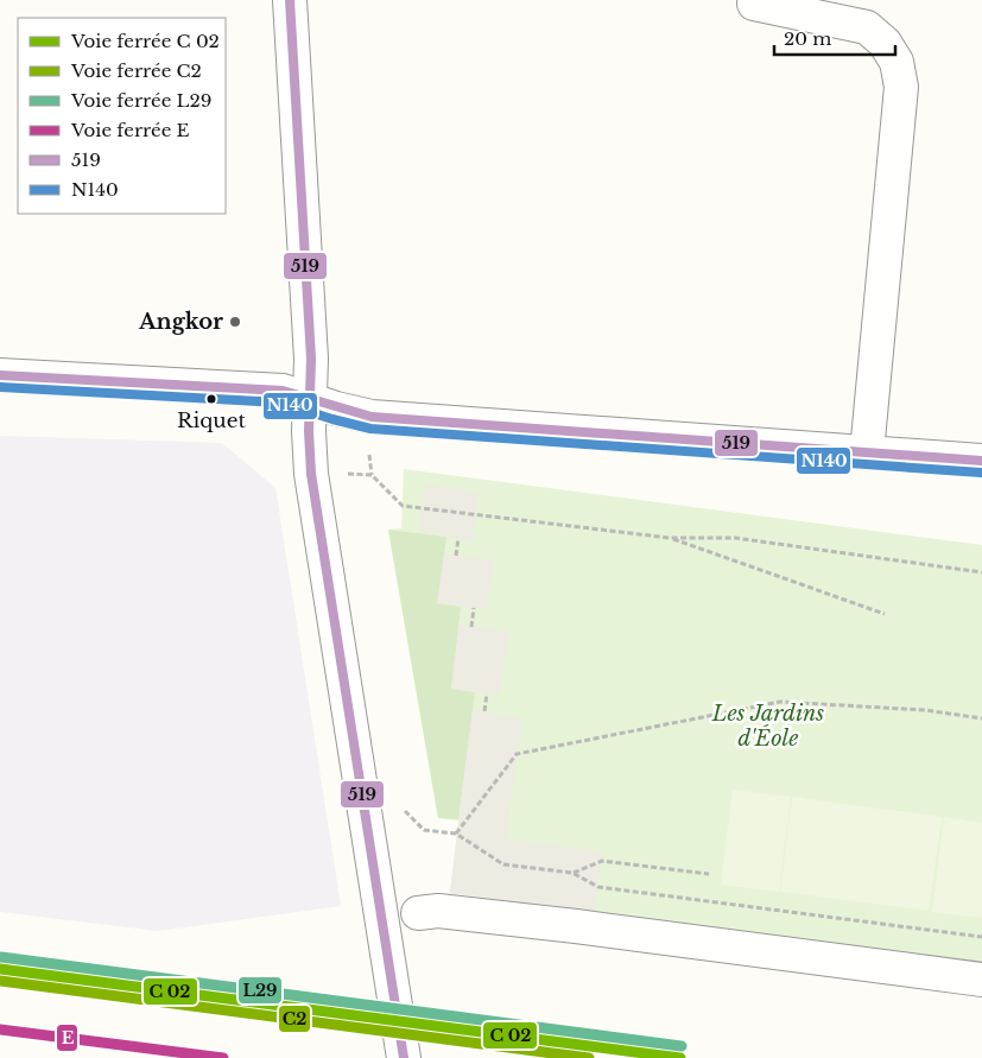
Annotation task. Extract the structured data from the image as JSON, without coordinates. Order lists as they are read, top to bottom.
{
  "parks": ["Les Jardins d'Éole"],
  "places": ["Angkor", "Riquet"],
  "lines": [
    "transit line 519",
    "transit line N140",
    "rail line L29",
    "rail line C2",
    "rail line E"
  ],
  "legend": [
    "Voie ferrée C 02",
    "Voie ferrée C2",
    "Voie ferrée L29",
    "Voie ferrée E",
    "519",
    "N140"
  ],
  "scale_bar": "20 m"
}
